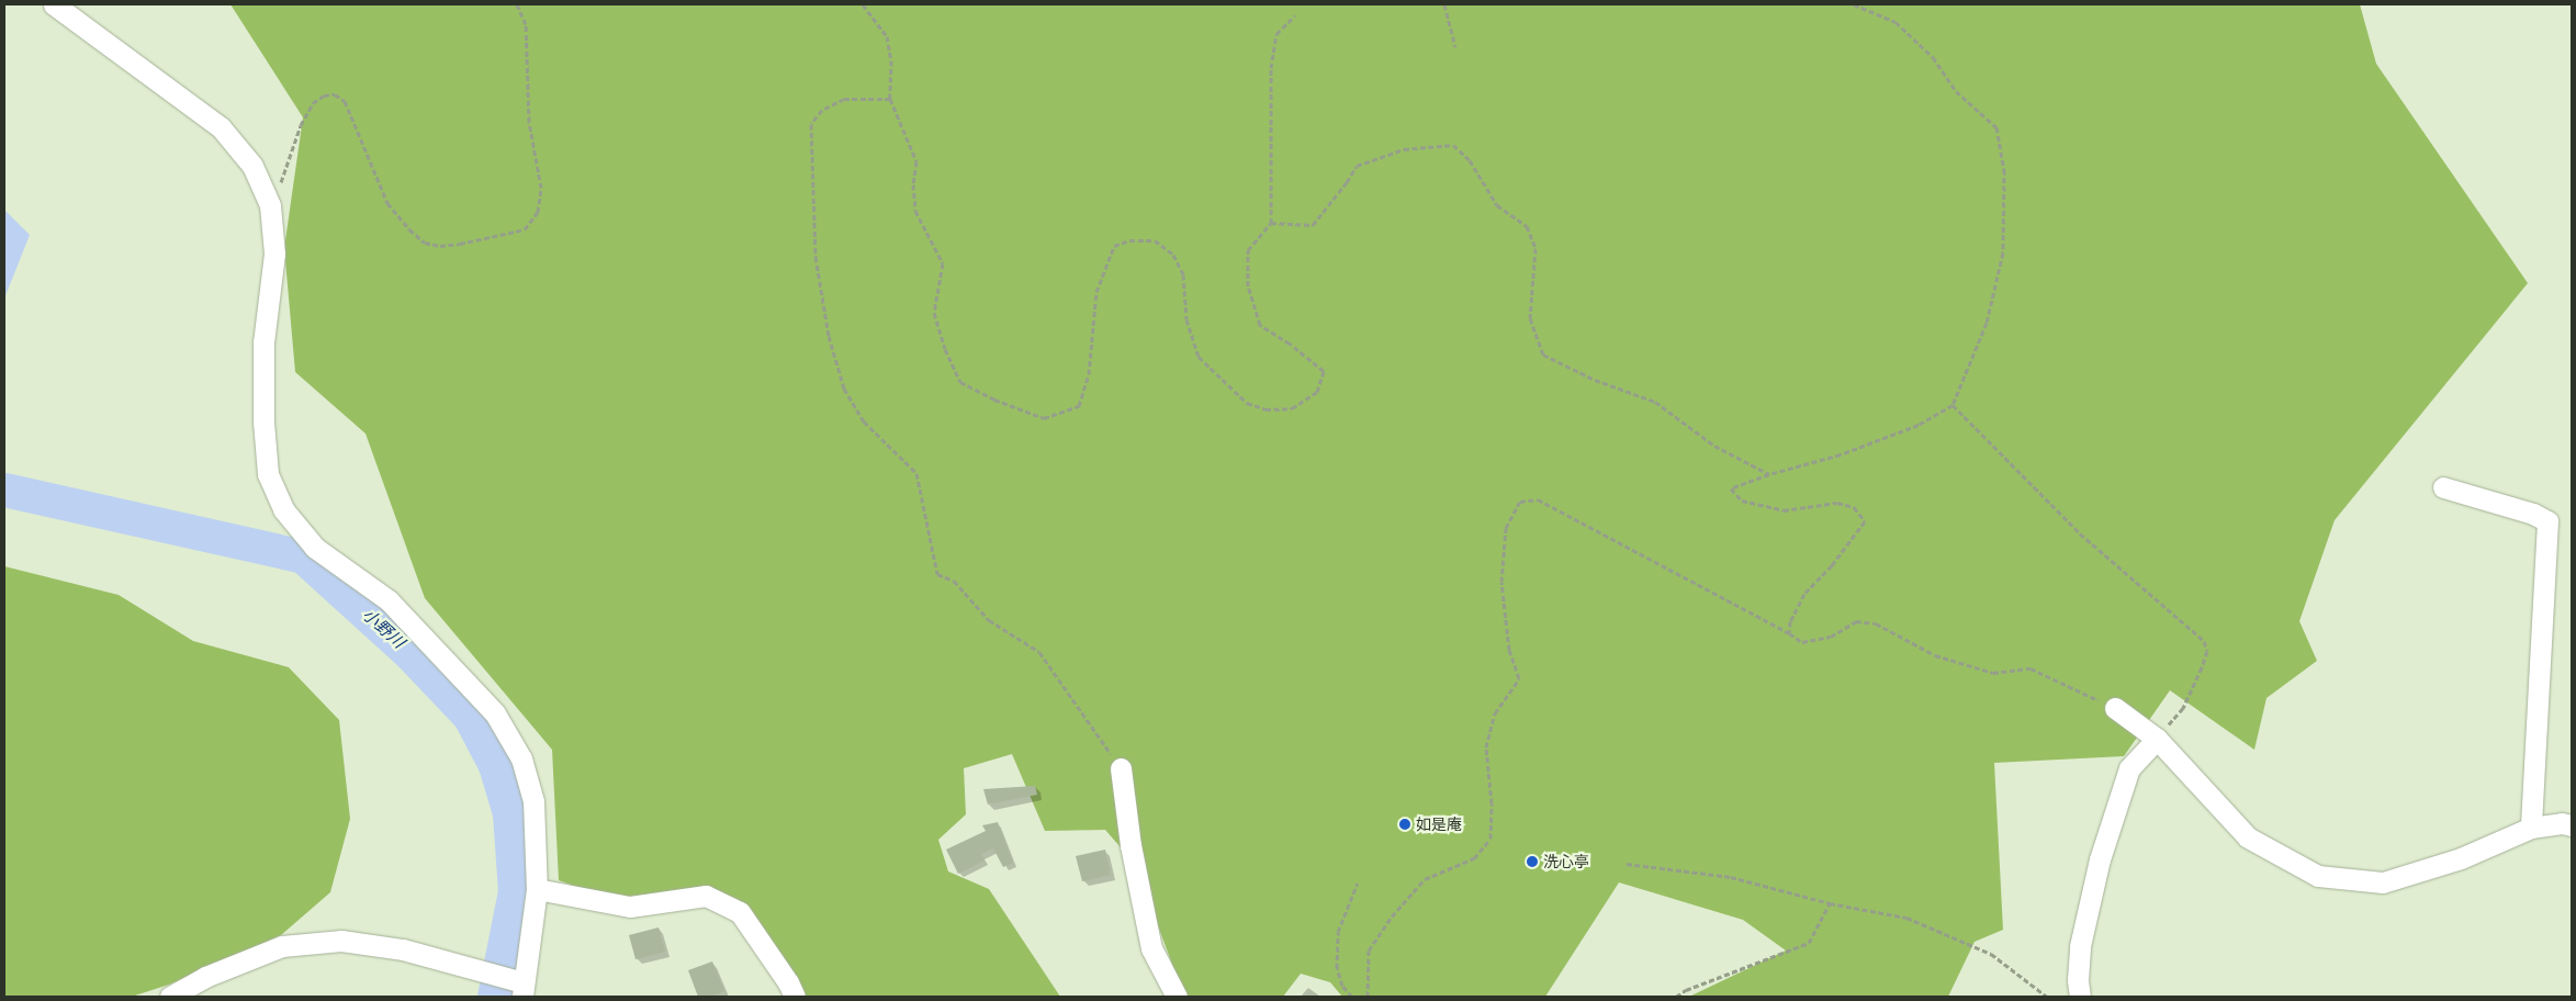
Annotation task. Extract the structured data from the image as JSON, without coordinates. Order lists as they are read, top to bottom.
{
  "water": ["小野川"],
  "places": ["如是庵", "洗心亭"]
}
